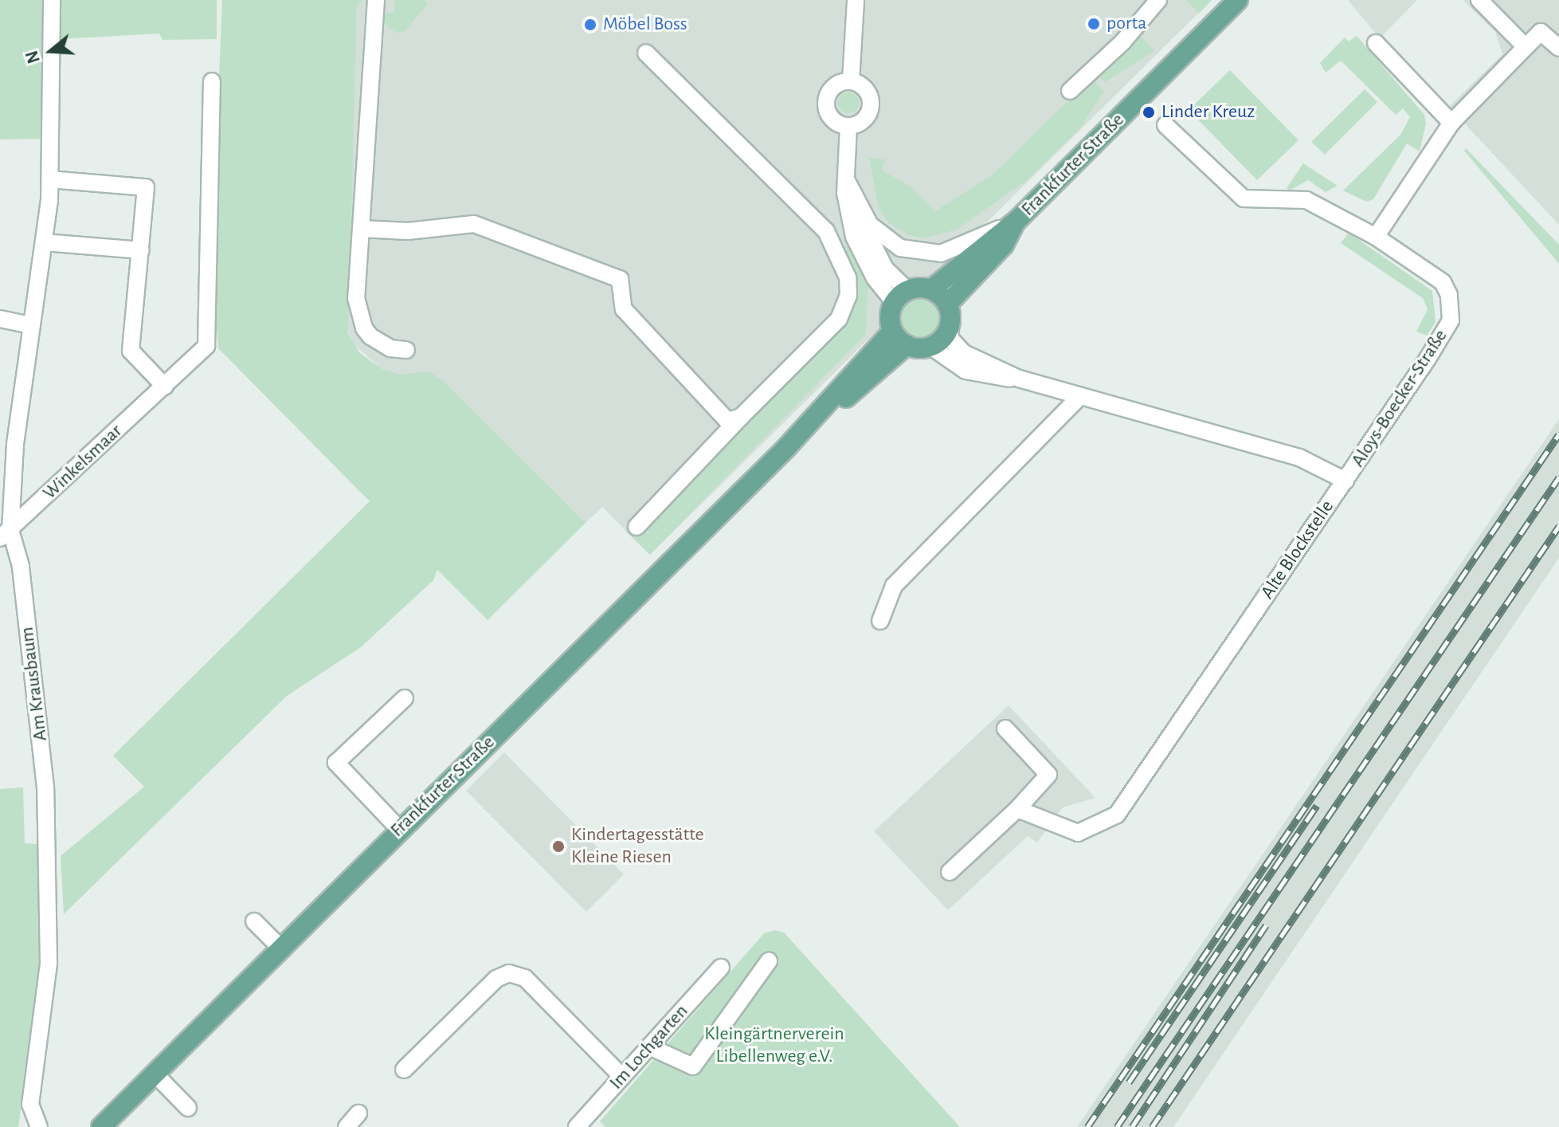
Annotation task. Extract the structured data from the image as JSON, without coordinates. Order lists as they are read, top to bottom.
{
  "streets": {
    "main road": ["Frankfurter Straße"],
    "street": [
      "Aloys-Boecker-Straße",
      "Winkelsmaar",
      "Alte Blockstelle",
      "Am Krausbaum",
      "Im Lochgarten"
    ]
  },
  "crossings": [
    ["Frankfurter Straße", "Alte Blockstelle"],
    ["Aloys-Boecker-Straße", "Alte Blockstelle"],
    ["Winkelsmaar", "Am Krausbaum"]
  ],
  "parks": ["Kleingärtnerverein Libellenweg e.V."],
  "places": [
    "porta",
    "Möbel Boss",
    "Linder Kreuz",
    "Kindertagesstätte Kleine Riesen"
  ],
  "north": "left"
}
